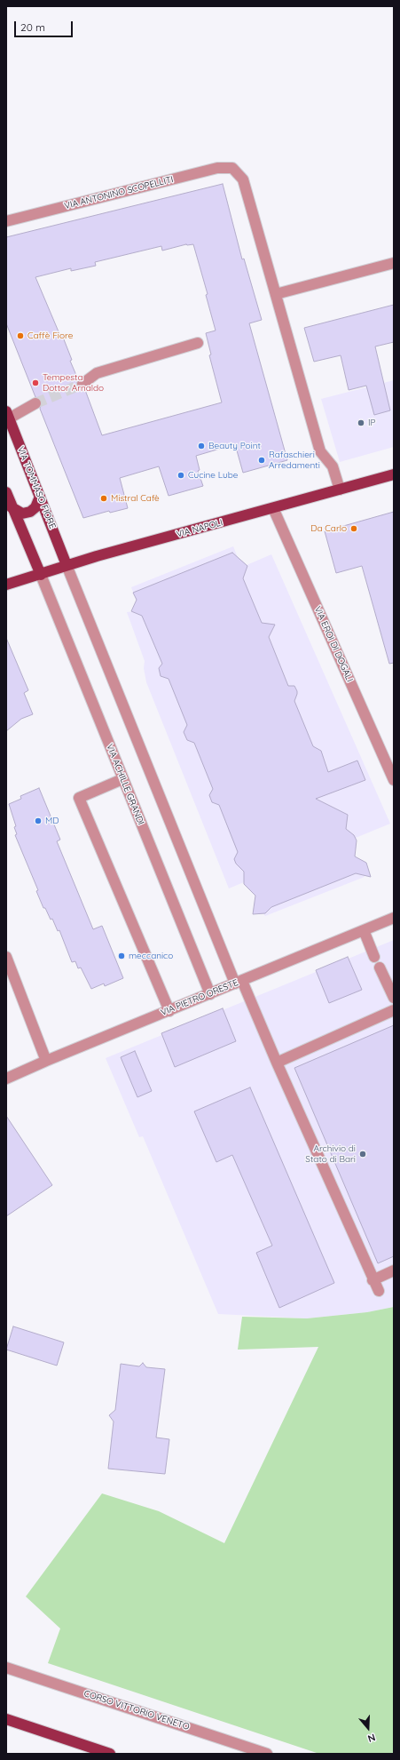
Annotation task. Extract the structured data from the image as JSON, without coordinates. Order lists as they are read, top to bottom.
{
  "streets": {
    "main road": ["VIA TOMMASO FIORE", "VIA NAPOLI"],
    "street": [
      "VIA ANTONINO SCOPELLITI",
      "VIA EROI DI DOGALI",
      "VIA ACHILLE GRANDI",
      "VIA PIETRO ORESTE",
      "CORSO VITTORIO VENETO"
    ]
  },
  "crossings": [
    ["VIA TOMMASO FIORE", "VIA NAPOLI"],
    ["VIA NAPOLI", "VIA EROI DI DOGALI"],
    ["VIA NAPOLI", "VIA ACHILLE GRANDI"],
    ["VIA ACHILLE GRANDI", "VIA PIETRO ORESTE"]
  ],
  "places": [
    "Caffè Fiore",
    "Tempesta Dottor Arnaldo",
    "IP",
    "Beauty Point",
    "Rafaschieri Arredamenti",
    "Cucine Lube",
    "Mistral Cafè",
    "Da Carlo",
    "MD",
    "meccanico",
    "Archivio di Stato di Bari"
  ],
  "scale_bar": "20 m",
  "north": "bottom"
}
